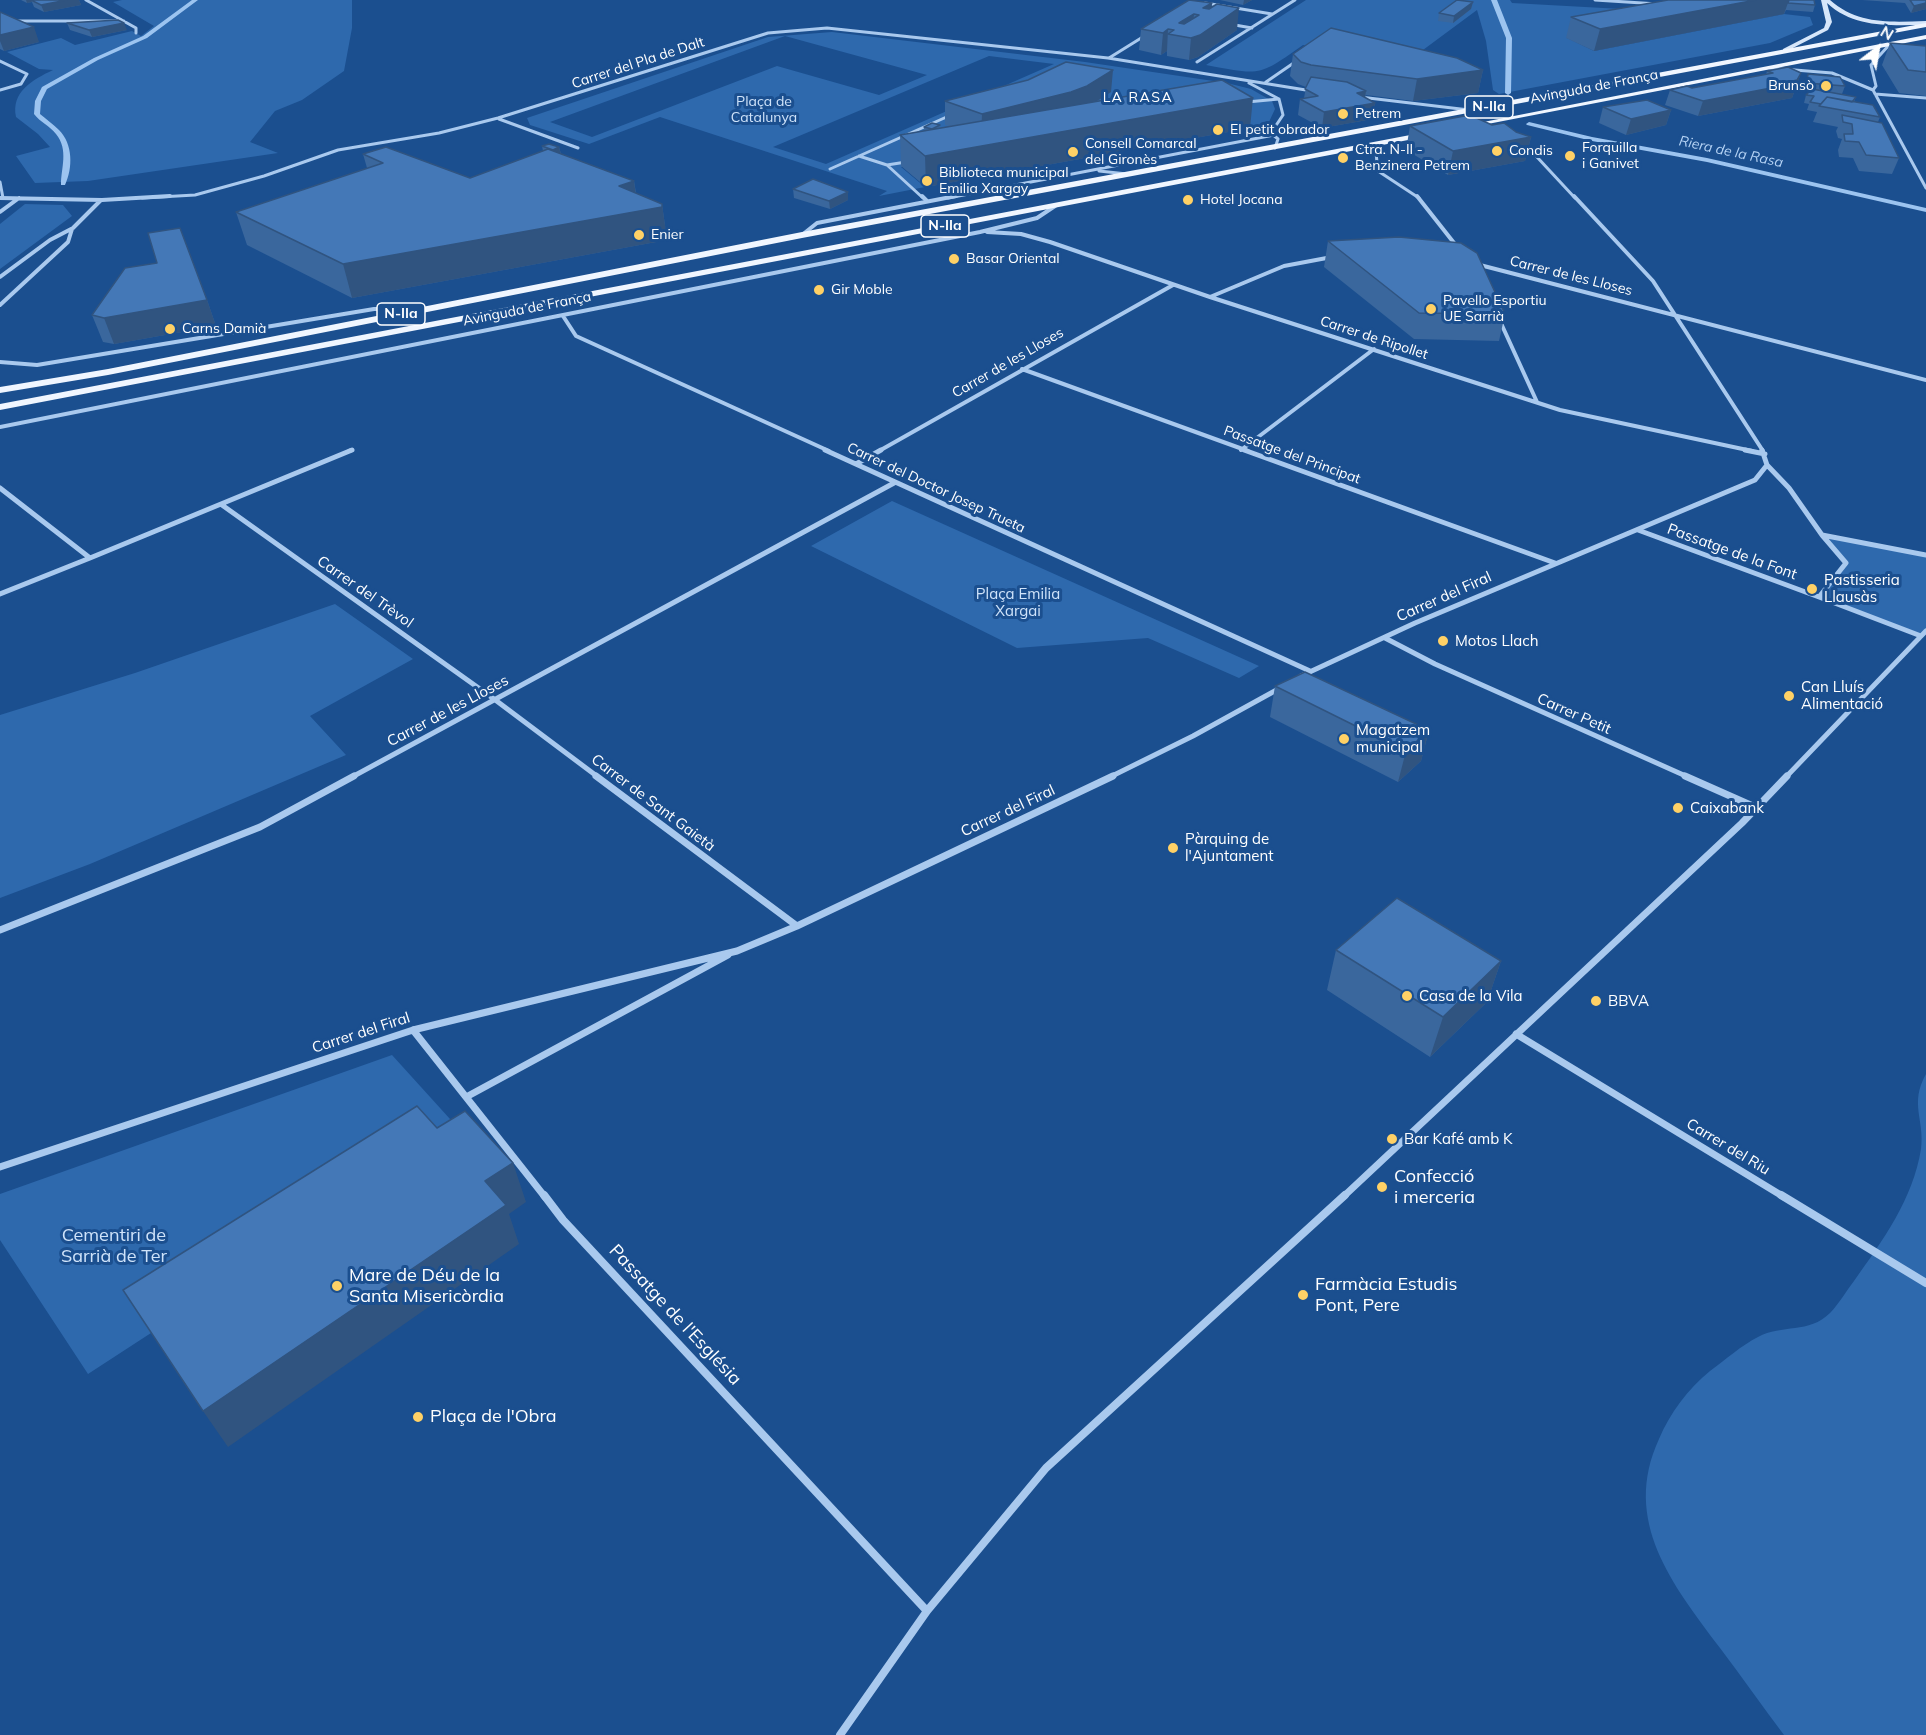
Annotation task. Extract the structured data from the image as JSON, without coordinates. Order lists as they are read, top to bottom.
{
  "streets": {
    "main road": ["Avinguda de França", "N-IIa"],
    "street": [
      "Carrer del Pla de Dalt",
      "Carrer de les Lloses",
      "Carrer de Ripollet",
      "Passatge del Principat",
      "Carrer del Doctor Josep Trueta",
      "Passatge de la Font",
      "Carrer del Trèvol",
      "Carrer del Firal",
      "Carrer Petit",
      "Carrer de Sant Gaietà",
      "Carrer del Riu",
      "Passatge de l'Església"
    ]
  },
  "crossings": [
    ["Avinguda de França", "Carrer de Ripollet"],
    ["Avinguda de França", "Carrer del Doctor Josep Trueta"],
    ["Carrer de les Lloses", "Carrer de Ripollet"],
    ["Carrer de les Lloses", "Passatge del Principat"],
    ["Carrer de les Lloses", "Carrer del Doctor Josep Trueta"],
    ["Carrer de les Lloses", "Carrer del Trèvol"],
    ["Carrer de les Lloses", "Carrer de Sant Gaietà"],
    ["Passatge del Principat", "Carrer del Firal"],
    ["Carrer del Doctor Josep Trueta", "Carrer del Firal"],
    ["Passatge de la Font", "Carrer del Firal"],
    ["Carrer del Trèvol", "Carrer de Sant Gaietà"],
    ["Carrer del Firal", "Carrer Petit"],
    ["Carrer del Firal", "Carrer de Sant Gaietà"],
    ["Carrer del Firal", "Passatge de l'Església"]
  ],
  "districts": ["LA RASA"],
  "water": ["Riera de la Rasa"],
  "parks": ["Plaça de Catalunya", "Plaça Emilia Xargai", "Cementiri de Sarrià de Ter"],
  "places": [
    "Brunsò",
    "Petrem",
    "El petit obrador",
    "Condis",
    "Consell Comarcal del Gironès",
    "Forquilla i Ganivet",
    "Ctra. N-II - Benzinera Petrem",
    "Biblioteca municipal Emilia Xargay",
    "Hotel Jocana",
    "Enier",
    "Basar Oriental",
    "Gir Moble",
    "Pavello Esportiu UE Sarrià",
    "Carns Damià",
    "Pastisseria Llausàs",
    "Motos Llach",
    "Can Lluís Alimentació",
    "Magatzem municipal",
    "Caixabank",
    "Pàrquing de l'Ajuntament",
    "Casa de la Vila",
    "BBVA",
    "Bar Kafé amb K",
    "Confecció i merceria",
    "Mare de Déu de la Santa Misericòrdia",
    "Farmàcia Estudis Pont, Pere",
    "Plaça de l'Obra"
  ],
  "north": "top right"
}
